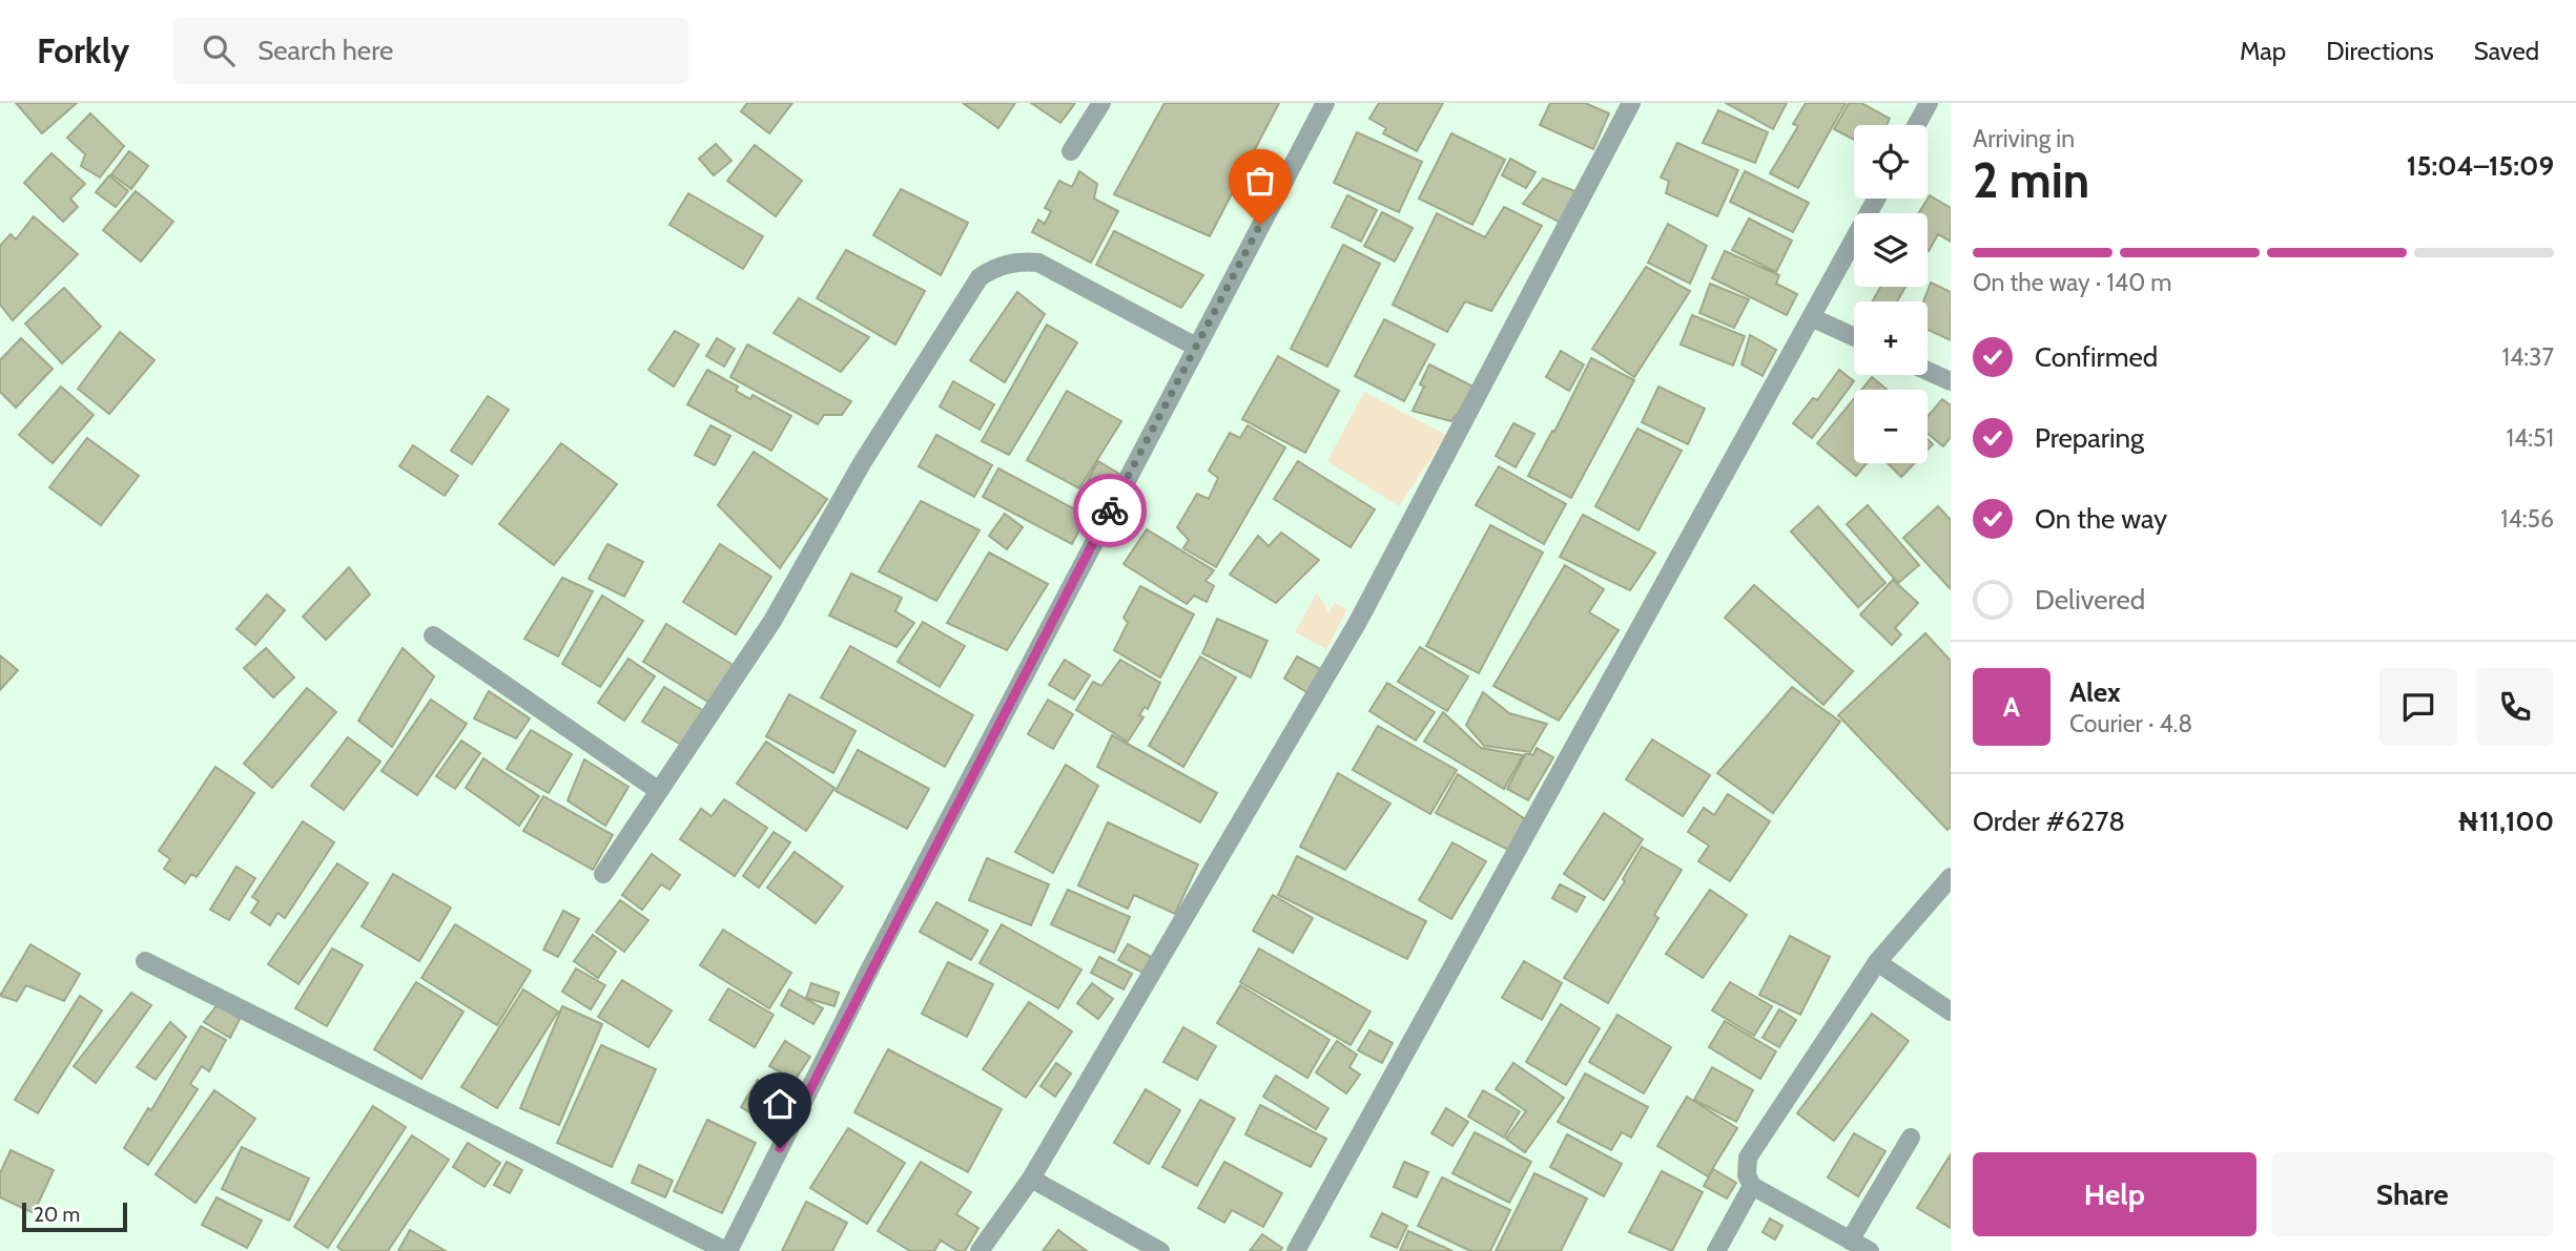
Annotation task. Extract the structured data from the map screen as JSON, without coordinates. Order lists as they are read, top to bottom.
{
  "scale_bar": "20 m",
  "page": {
    "header": "Forkly",
    "search": "Search here",
    "nav": ["Map", "Directions", "Saved"],
    "heading": ["2 min", "Arriving in", "15:04–15:09"],
    "panel": [
      "Alex",
      "Courier · 4.8",
      "Order #6278",
      "₦11,100"
    ],
    "map_buttons": ["+", "−"],
    "bar": "On the way · 140 m",
    "list": [
      ["Confirmed", "14:37"],
      ["Preparing", "14:51"],
      ["On the way", "14:56"],
      "Delivered"
    ],
    "round": "A",
    "buttons": ["Help", "Share"],
    "scale": "20 m"
  }
}
